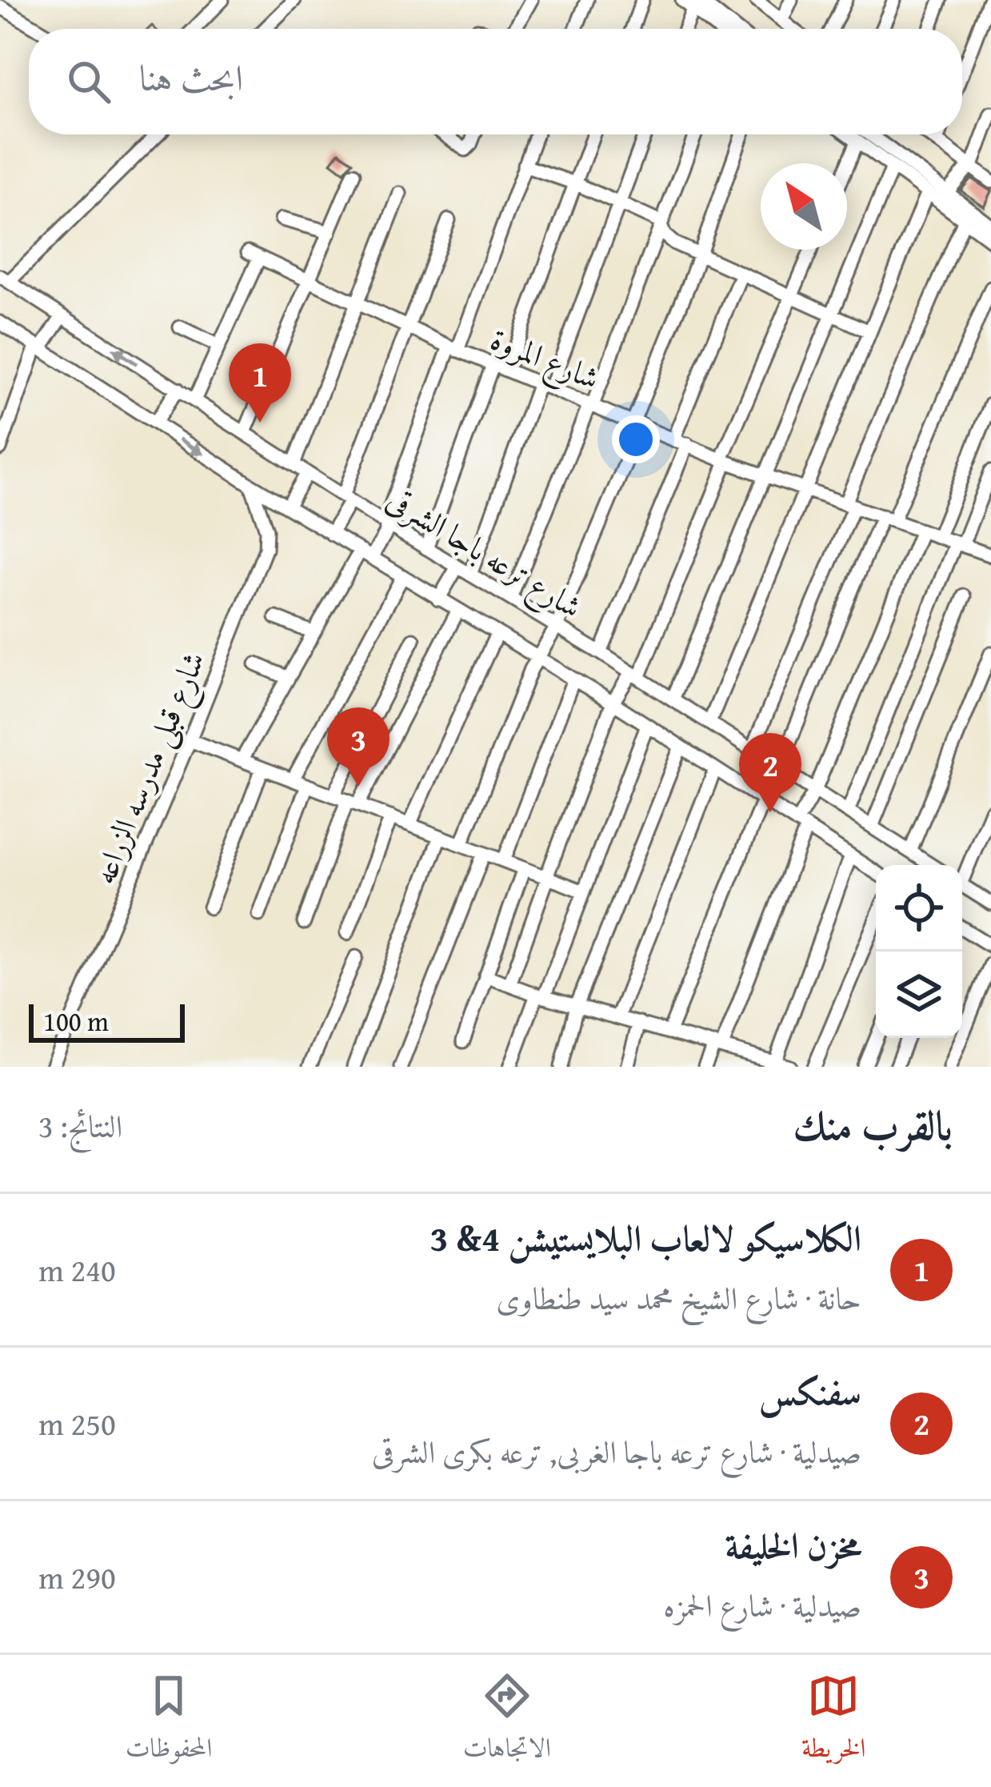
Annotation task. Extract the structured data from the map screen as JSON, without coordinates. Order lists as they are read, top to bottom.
{
  "streets": {
    "street": ["شارع المروة", "شارع ترعه باجا الشرقى", "شارع قبلى مدرسه الزراعه"]
  },
  "scale_bar": "100 m",
  "north": "top left",
  "page": {
    "search": "ابحث هنا",
    "pins": ["1", "3", "2"],
    "scale": "100 m",
    "heading": ["بالقرب منك", "النتائج: 3"],
    "list": [
      {
        "mark": "1",
        "name": "الكلاسيكو لالعاب البلايستيشن 4& 3",
        "note": "حانة · شارع الشيخ محمد سيد طنطاوى",
        "value": "240 m"
      },
      {
        "mark": "2",
        "name": "سفنكس",
        "note": "صيدلية · شارع ترعه باجا الغربى, ترعه بكرى الشرقى",
        "value": "250 m"
      },
      {
        "mark": "3",
        "name": "مخزن الخليفة",
        "note": "صيدلية · شارع الحمزه",
        "value": "290 m"
      }
    ],
    "nav": ["الخريطة", "الاتجاهات", "المحفوظات"]
  }
}
